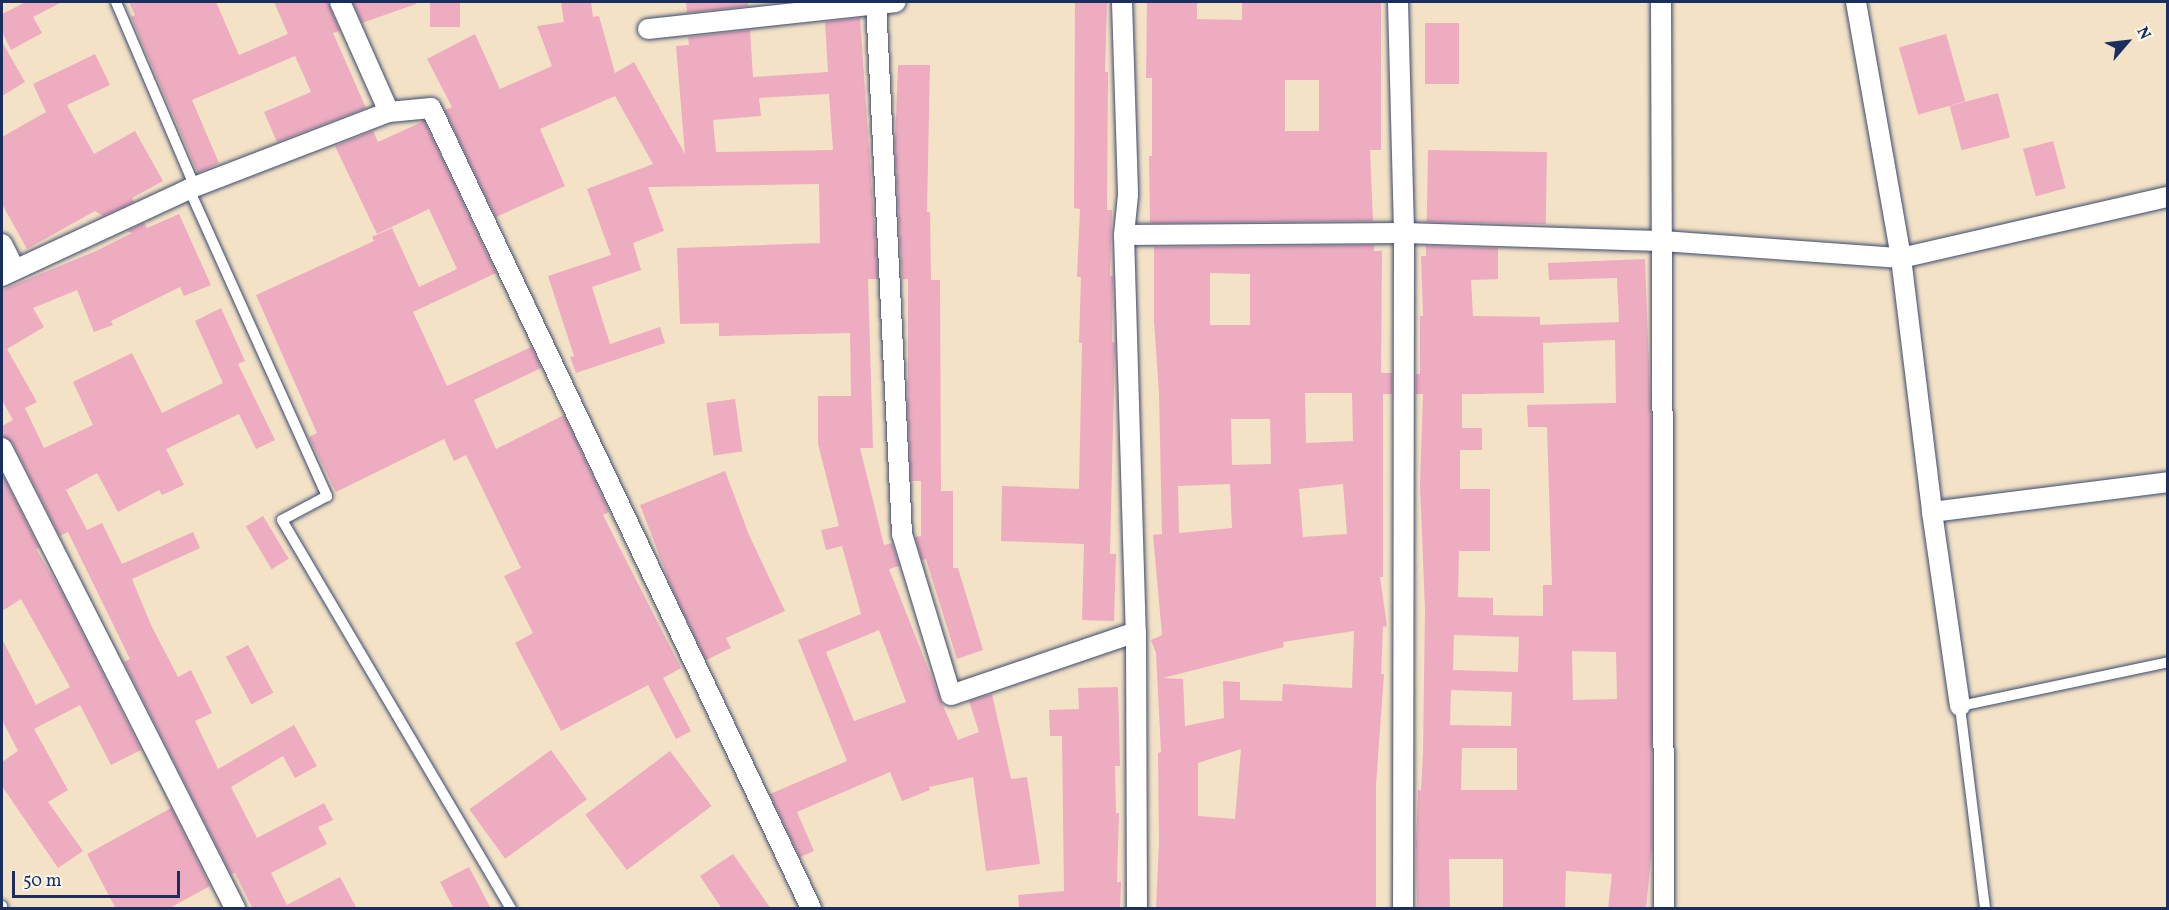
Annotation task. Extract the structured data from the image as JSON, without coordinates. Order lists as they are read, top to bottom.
{
  "scale_bar": "50 m",
  "north": "top right"
}
